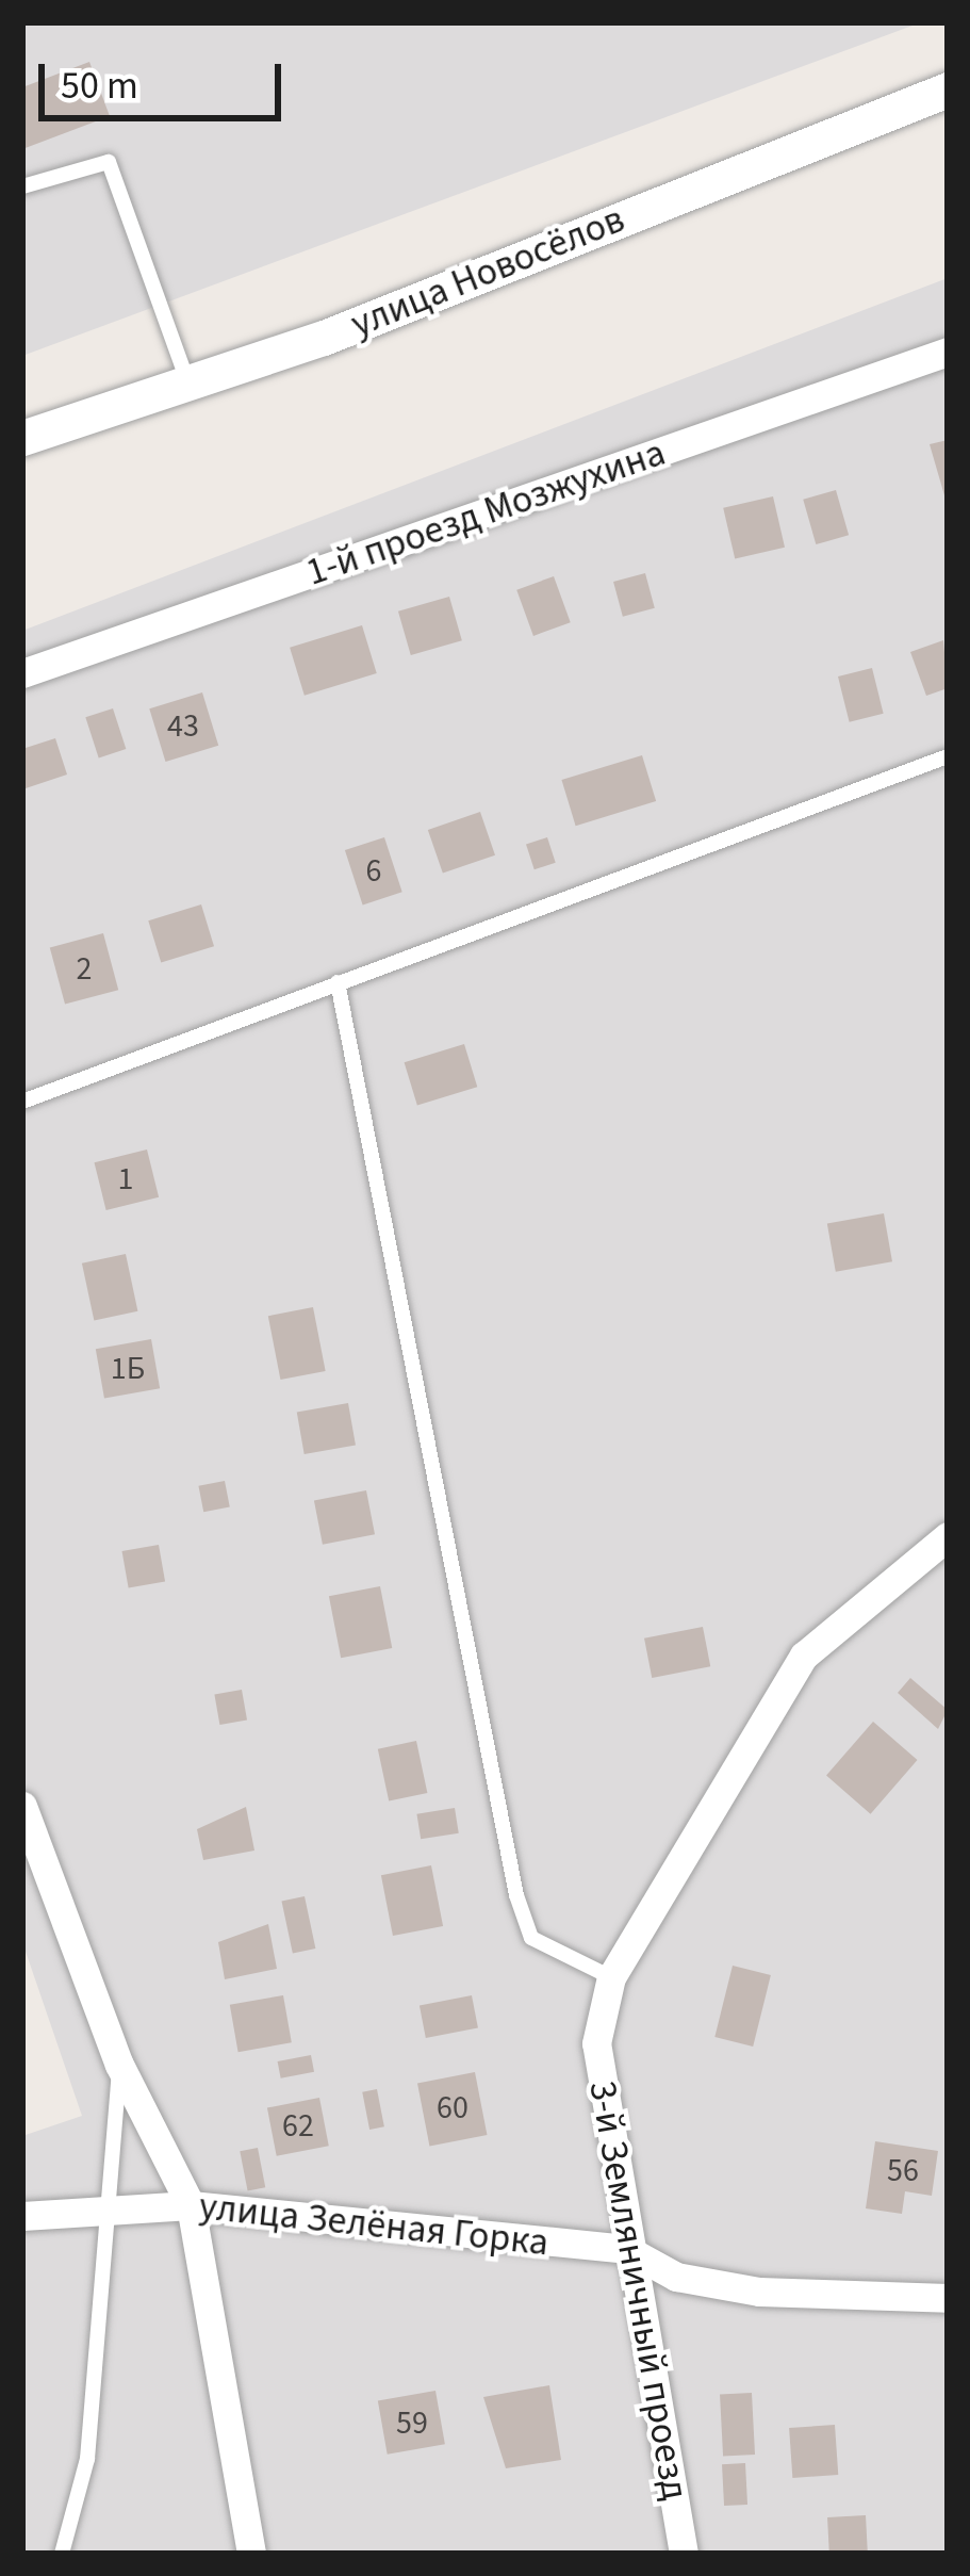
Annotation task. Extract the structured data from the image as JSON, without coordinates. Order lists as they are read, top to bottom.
{
  "streets": {
    "street": [
      "улица Новосёлов",
      "1-й проезд Мозжухина",
      "улица Зелёная Горка",
      "3-й Земляничный проезд"
    ]
  },
  "crossings": [
    ["улица Зелёная Горка", "3-й Земляничный проезд"]
  ],
  "house_numbers": [
    "43",
    "6",
    "2",
    "1",
    "1Б",
    "60",
    "62",
    "56",
    "59"
  ],
  "scale_bar": "50 m"
}
